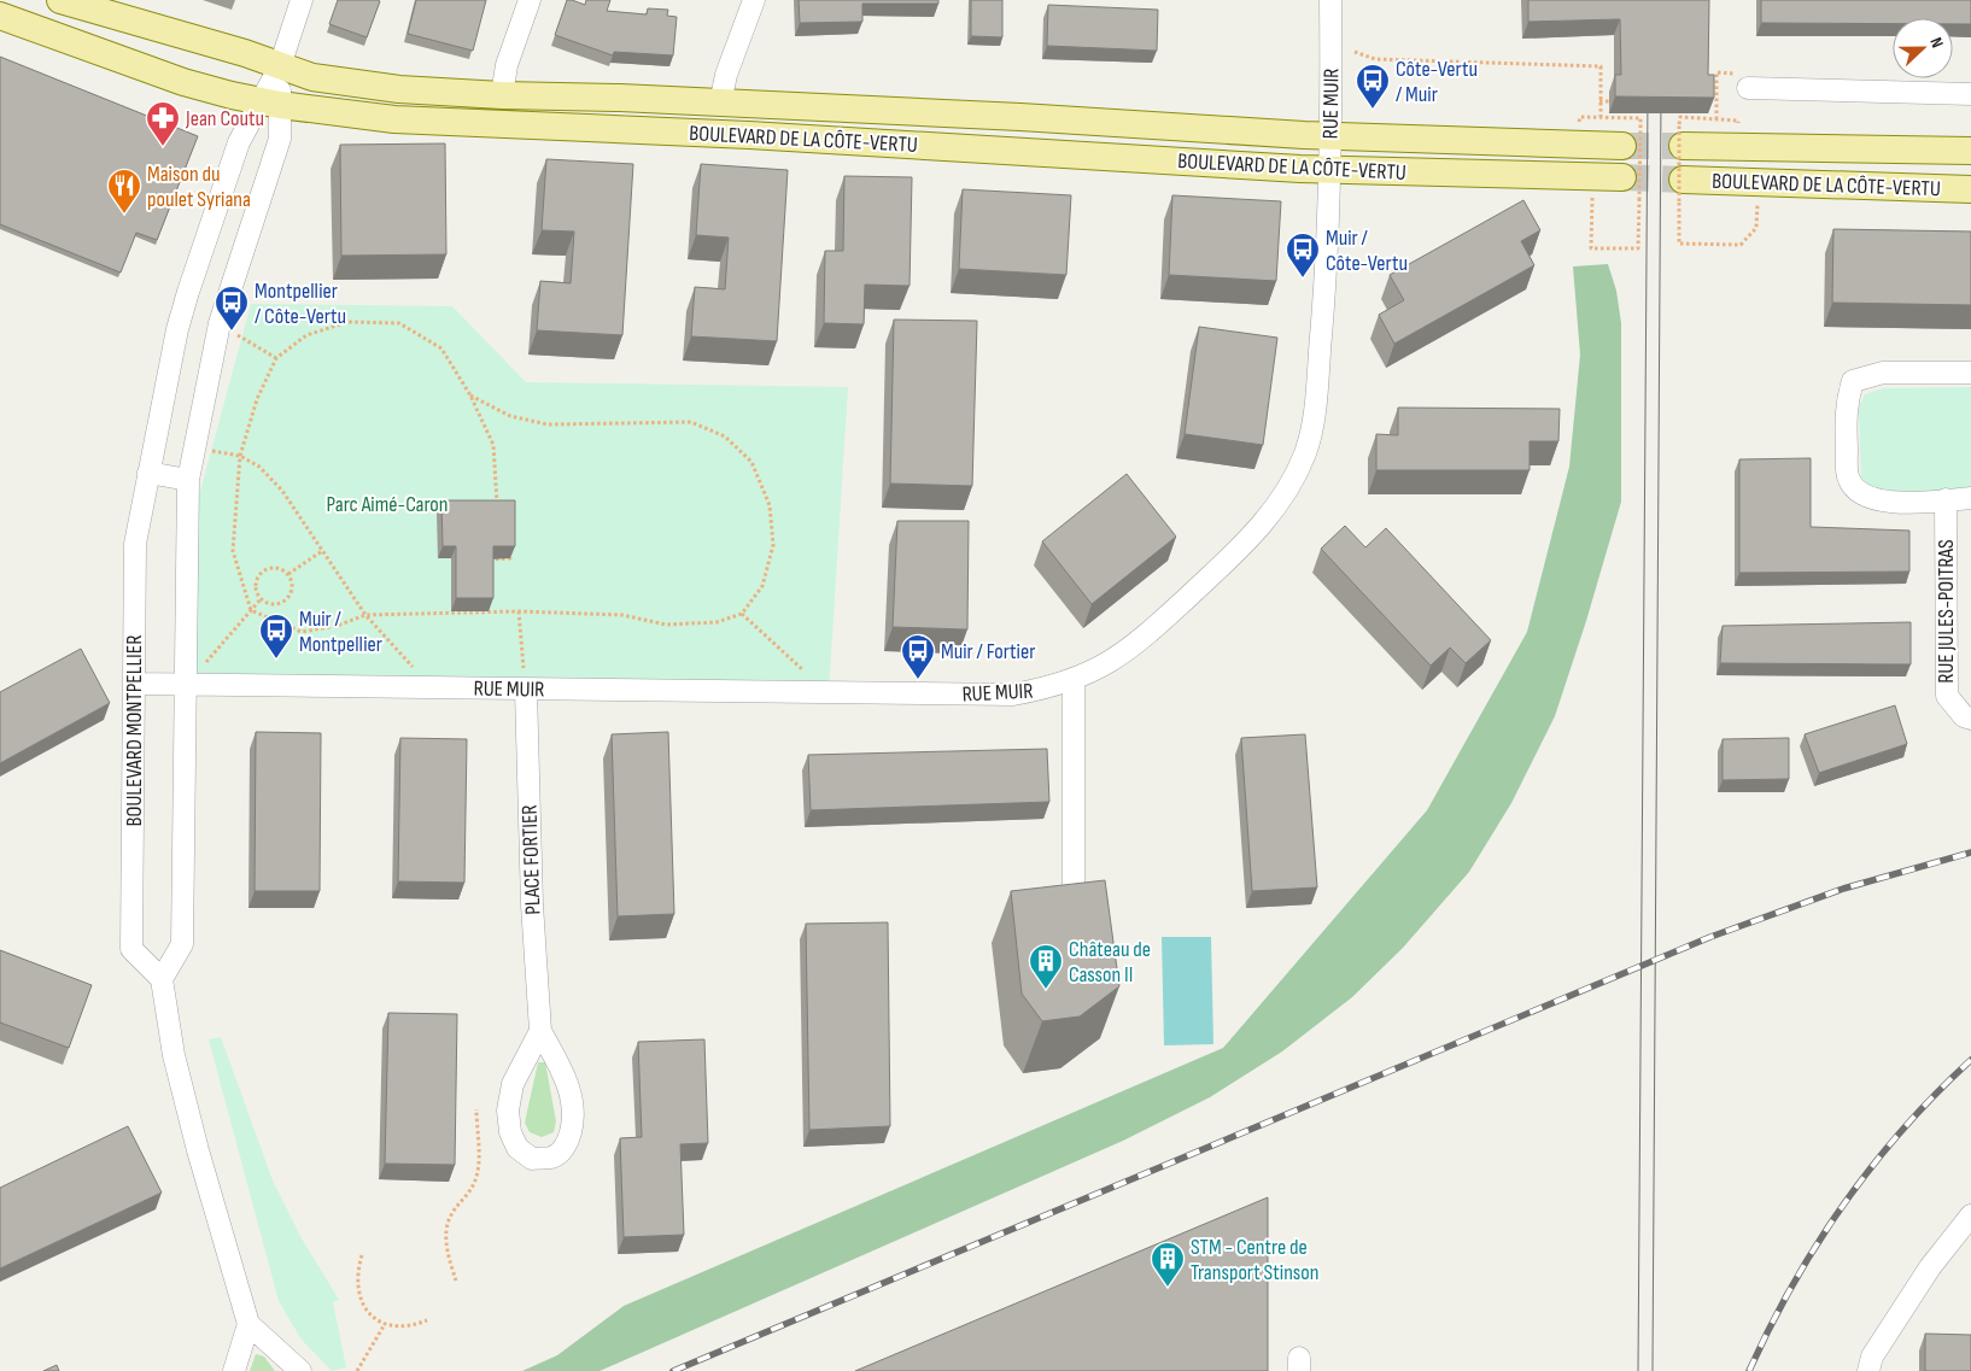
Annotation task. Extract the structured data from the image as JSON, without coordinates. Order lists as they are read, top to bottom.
{
  "streets": {
    "main road": ["BOULEVARD DE LA CÔTE-VERTU"],
    "street": [
      "RUE MUIR",
      "RUE JULES-POITRAS",
      "BOULEVARD MONTPELLIER",
      "PLACE FORTIER"
    ]
  },
  "crossings": [
    ["RUE MUIR", "BOULEVARD DE LA CÔTE-VERTU"],
    ["RUE MUIR", "BOULEVARD MONTPELLIER"],
    ["RUE MUIR", "PLACE FORTIER"],
    ["BOULEVARD DE LA CÔTE-VERTU", "BOULEVARD MONTPELLIER"]
  ],
  "parks": ["Parc Aimé-Caron"],
  "places": {
    "bus stop": [
      "Côte-Vertu / Muir",
      "Muir / Côte-Vertu",
      "Montpellier / Côte-Vertu",
      "Muir / Montpellier",
      "Muir / Fortier"
    ],
    "pharmacy": ["Jean Coutu"],
    "restaurant": ["Maison du poulet Syriana"],
    "building": ["Château de Casson II", "STM - Centre de Transport Stinson"]
  },
  "north": "right"
}
